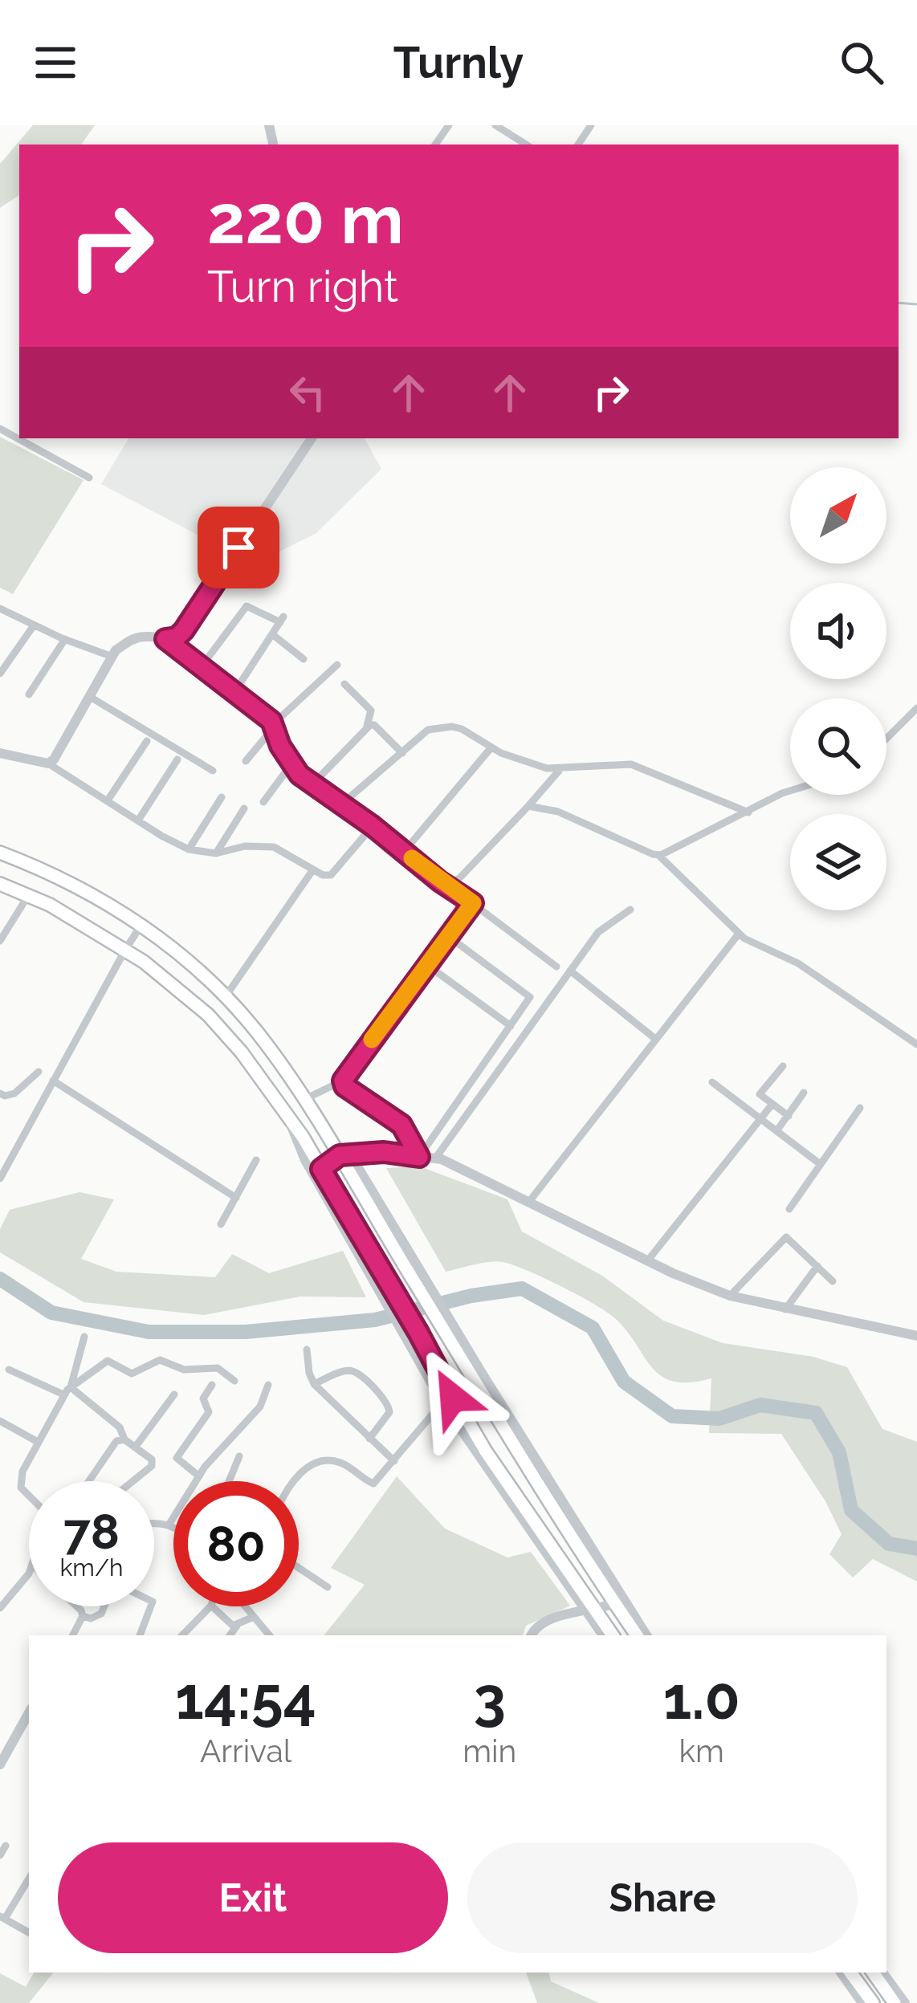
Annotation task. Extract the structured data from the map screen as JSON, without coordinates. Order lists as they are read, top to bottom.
{
  "north": "top right",
  "page": {
    "header": "Turnly",
    "turn": ["220 m", "Turn right"],
    "speed": "78 km/h",
    "limit": "80",
    "eta": [
      "14:54",
      "Arrival",
      "3",
      "min",
      "1.0",
      "km"
    ],
    "buttons": ["Exit", "Share"]
  }
}
